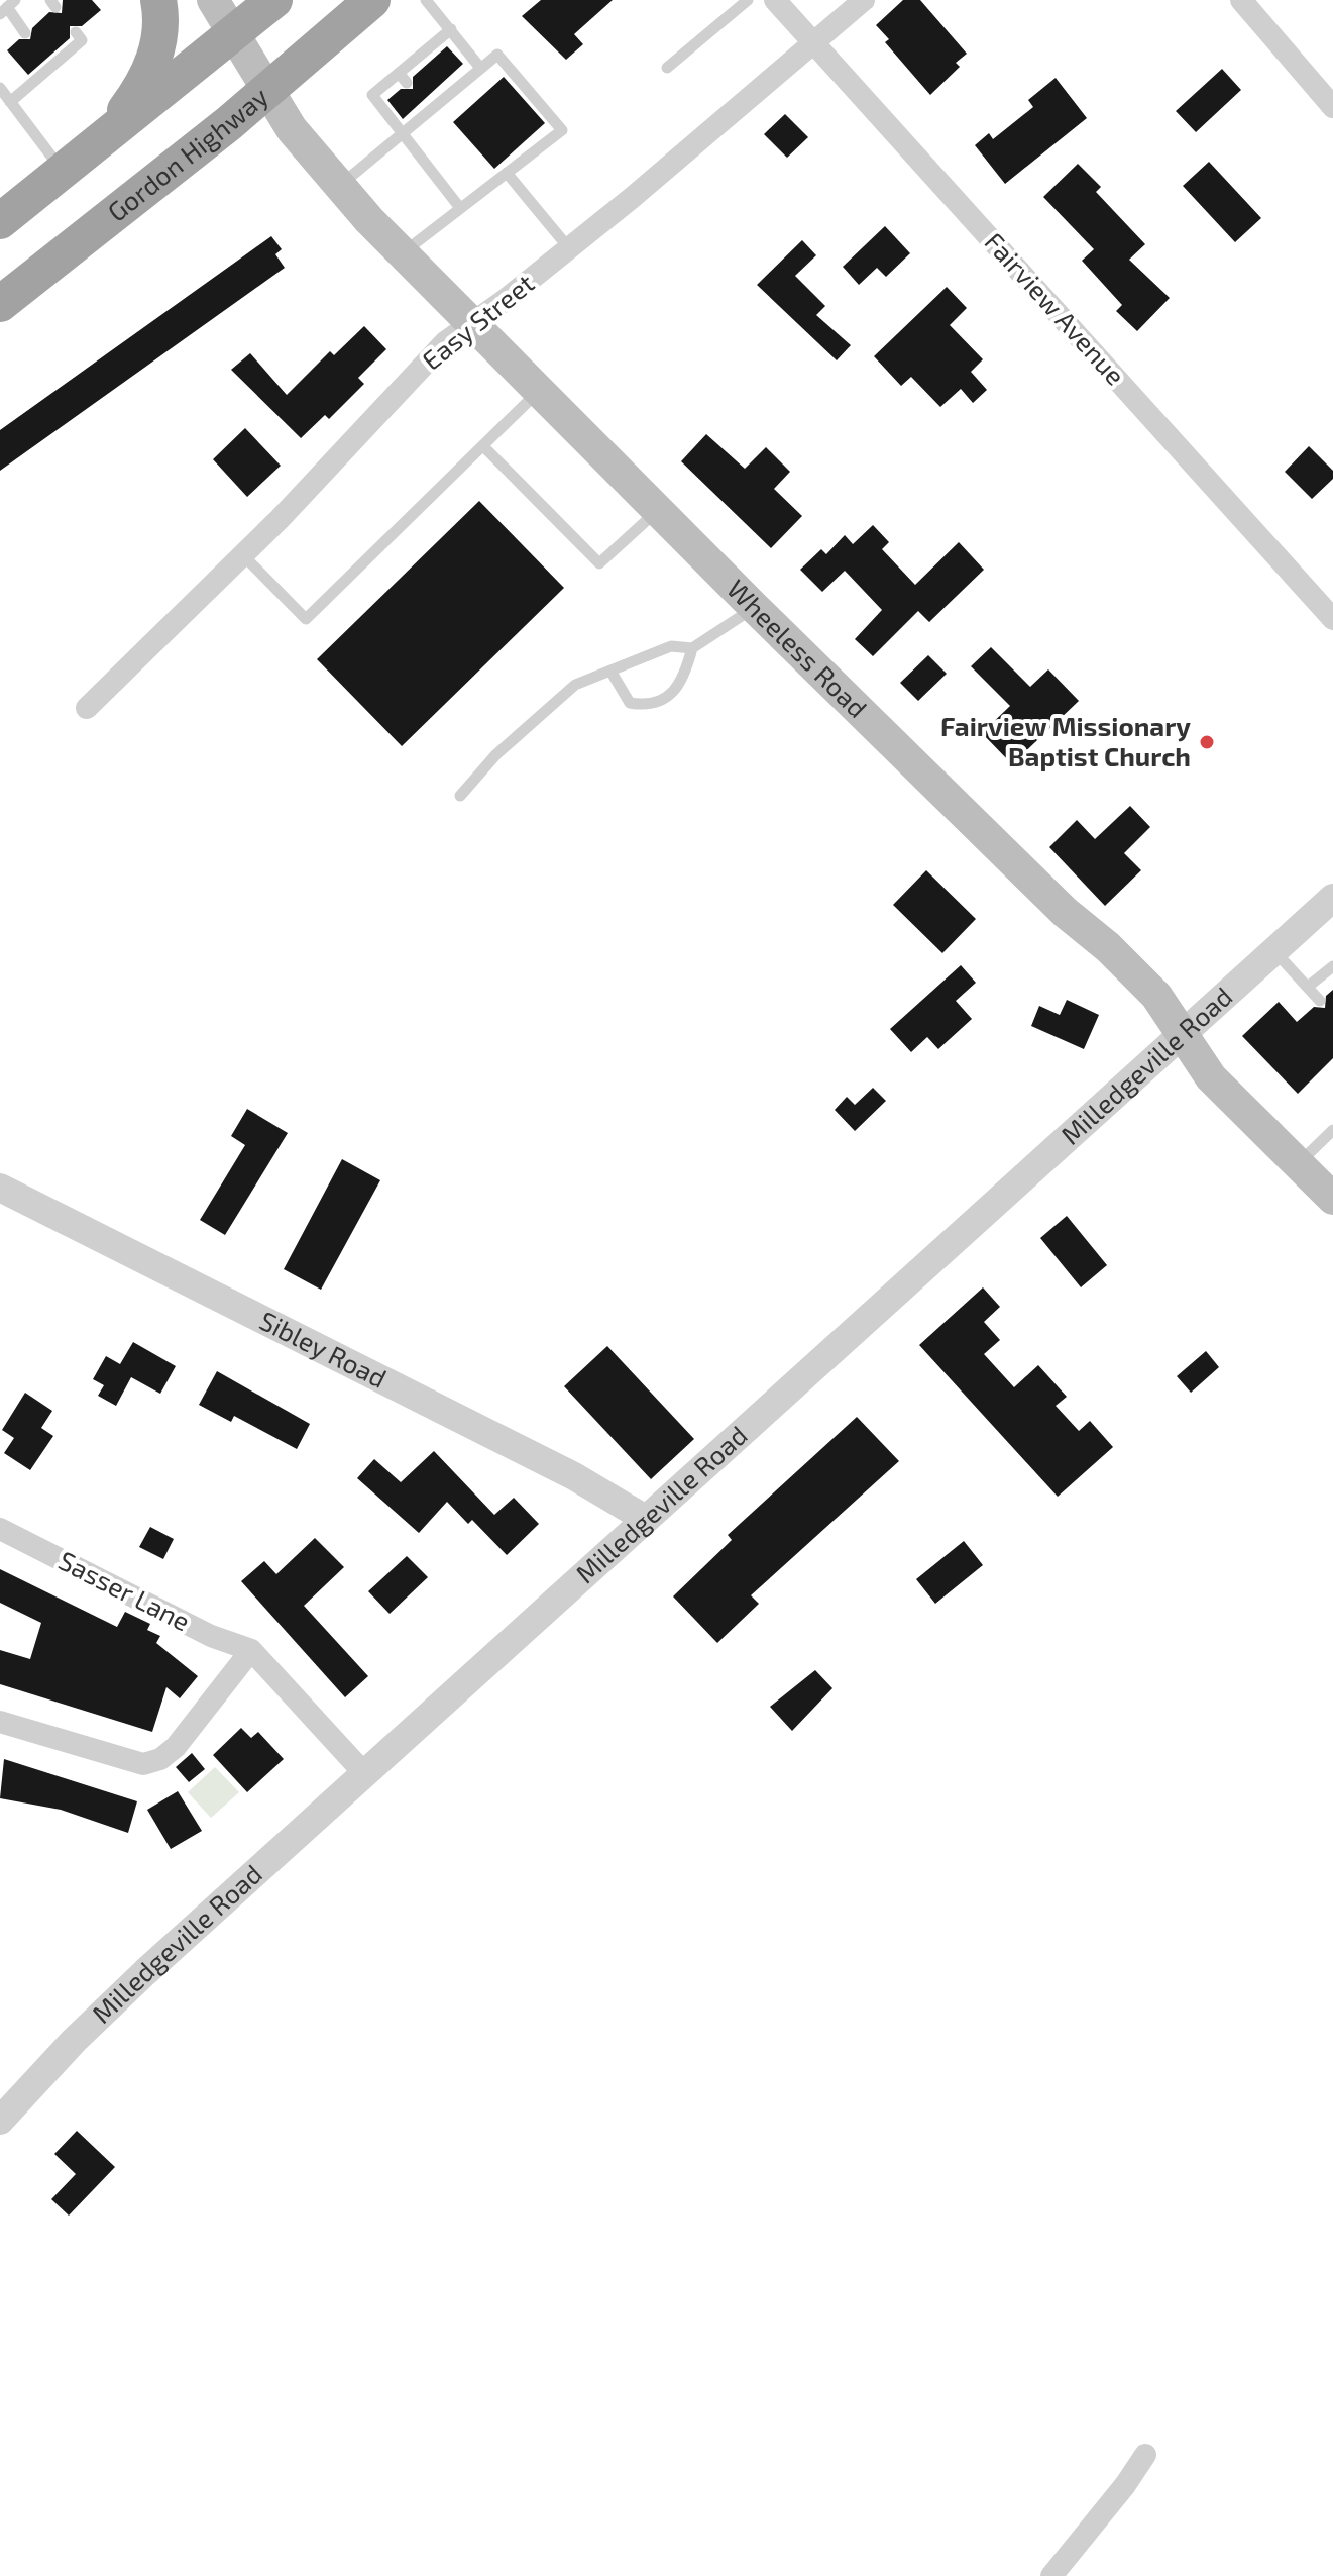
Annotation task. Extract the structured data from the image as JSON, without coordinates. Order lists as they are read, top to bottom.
{
  "streets": {
    "highway": ["Gordon Highway"],
    "main road": ["Wheeless Road"],
    "street": [
      "Fairview Avenue",
      "Easy Street",
      "Milledgeville Road",
      "Sibley Road",
      "Sasser Lane"
    ]
  },
  "crossings": [
    ["Gordon Highway", "Wheeless Road"],
    ["Fairview Avenue", "Easy Street"],
    ["Easy Street", "Wheeless Road"],
    ["Wheeless Road", "Milledgeville Road"],
    ["Milledgeville Road", "Sibley Road"],
    ["Milledgeville Road", "Sasser Lane"]
  ],
  "places": ["Fairview Missionary Baptist Church"]
}
